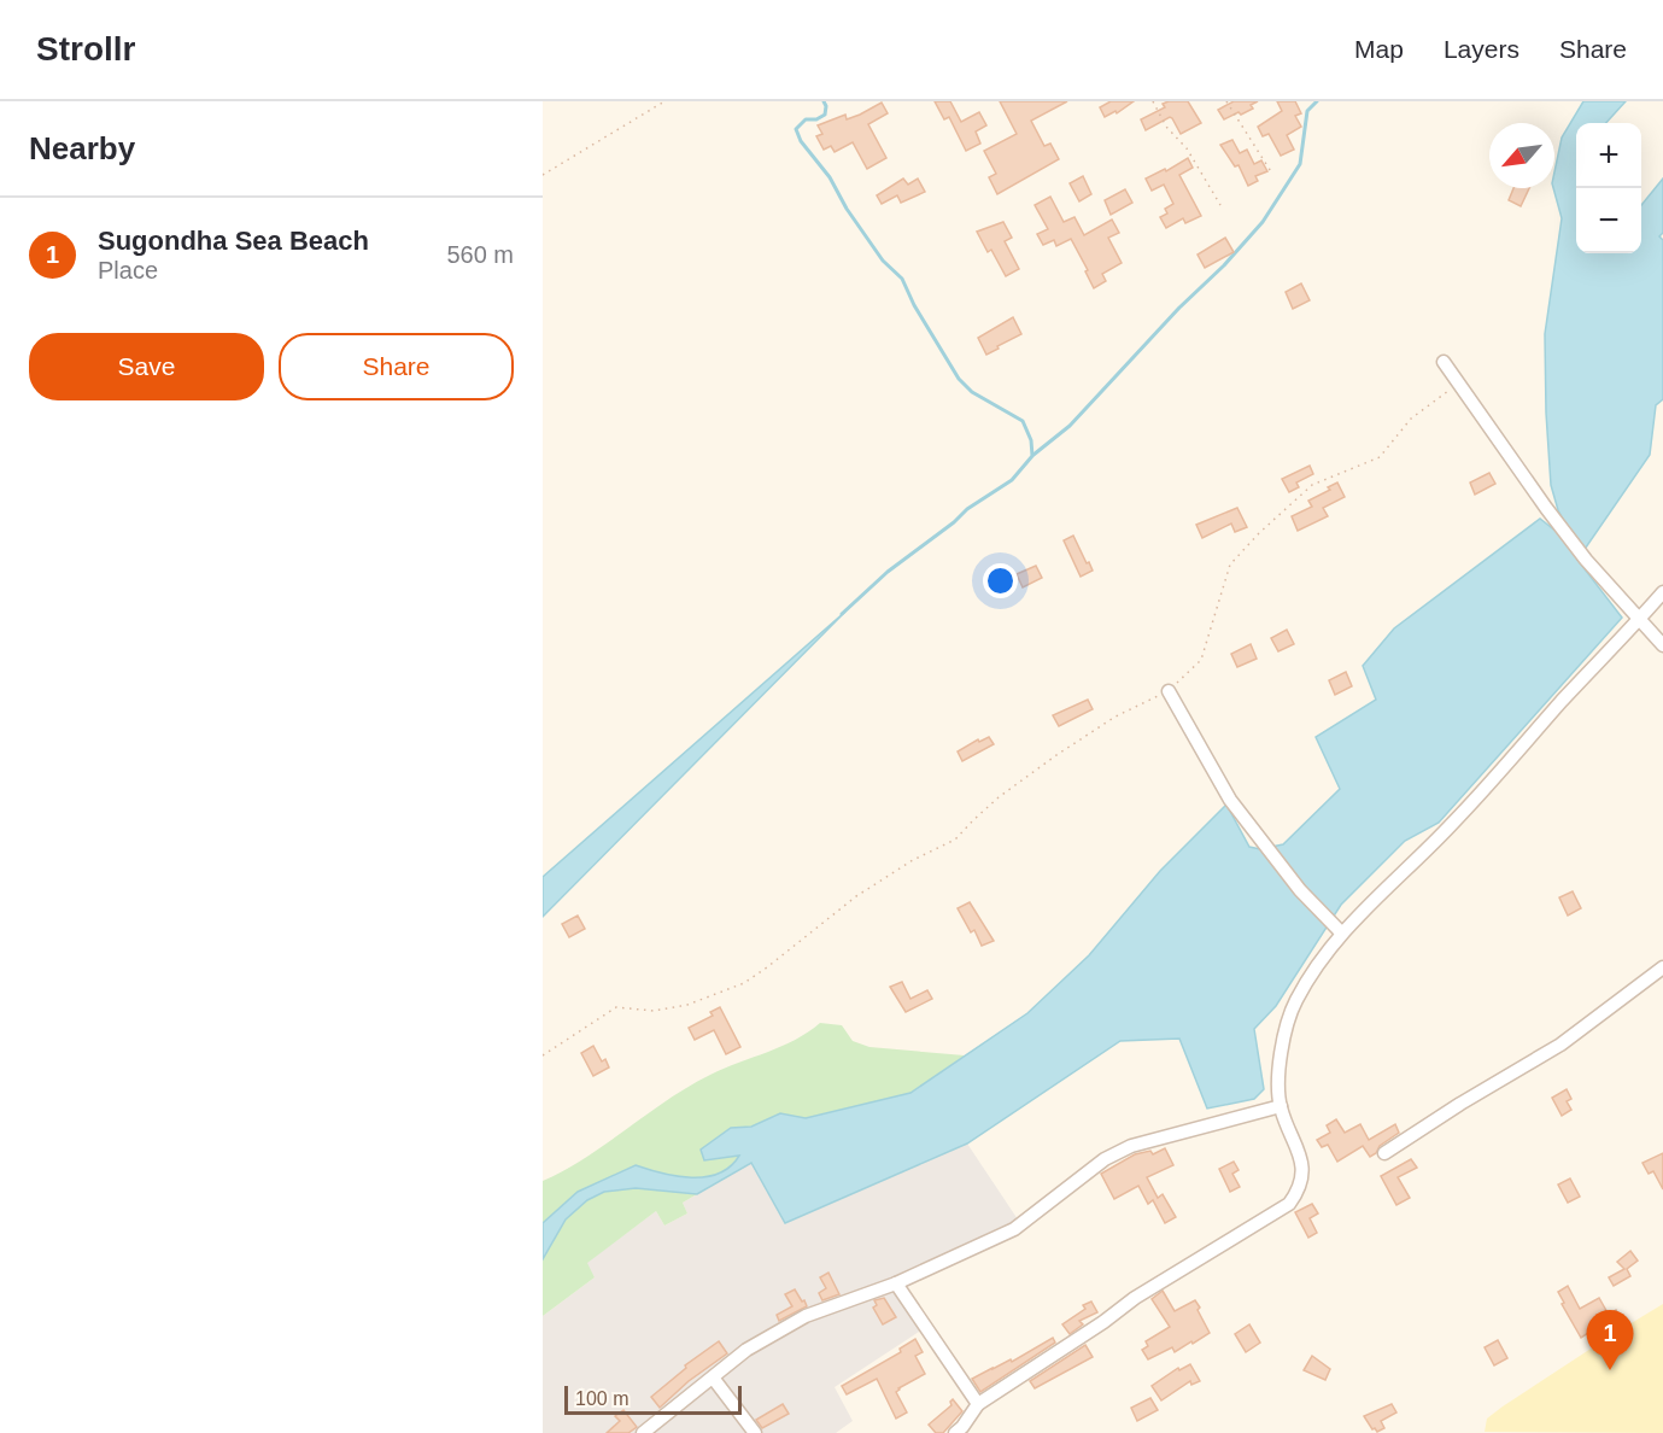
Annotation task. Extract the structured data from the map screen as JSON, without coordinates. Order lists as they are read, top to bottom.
{
  "scale_bar": "100 m",
  "north": "bottom left",
  "page": {
    "header": "Strollr",
    "nav": ["Map", "Layers", "Share"],
    "heading": "Nearby",
    "map_buttons": ["+", "−"],
    "list": [
      {
        "mark": "1",
        "name": "Sugondha Sea Beach",
        "note": "Place",
        "value": "560 m"
      }
    ],
    "buttons": ["Save", "Share"],
    "pins": "1",
    "scale": "100 m"
  }
}
